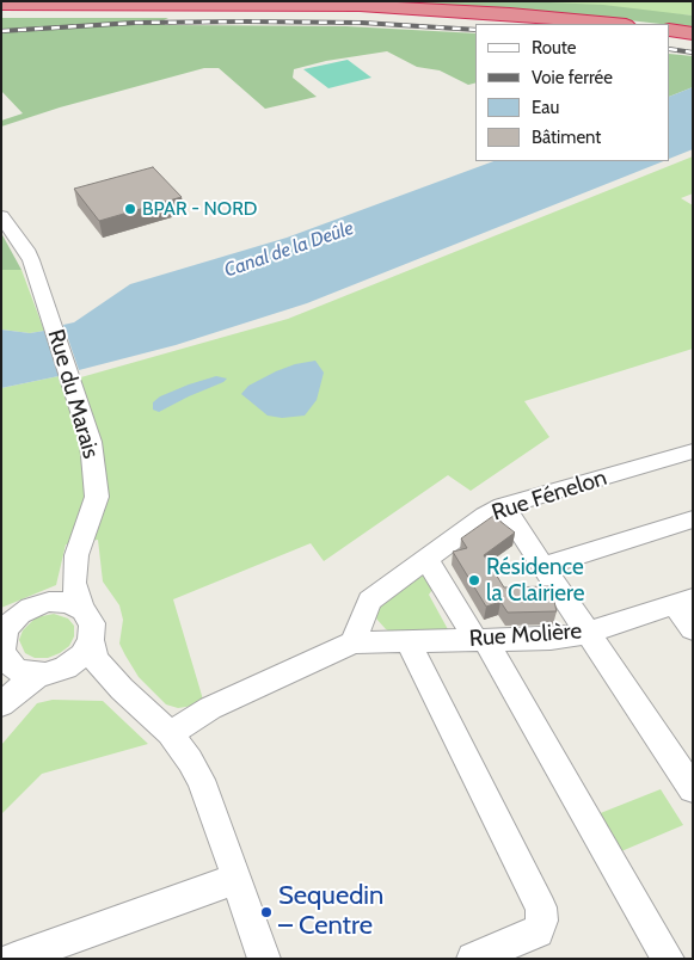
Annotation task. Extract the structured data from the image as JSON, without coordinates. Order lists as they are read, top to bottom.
{
  "streets": {
    "street": ["Rue du Marais", "Rue Fénelon", "Rue Molière"]
  },
  "crossings": [
    ["Rue Fénelon", "Rue Molière"]
  ],
  "water": ["Canal de la Deûle"],
  "places": ["BPAR - NORD", "Résidence la Clairiere", "Sequedin – Centre"],
  "legend": [
    "Route",
    "Voie ferrée",
    "Eau",
    "Bâtiment"
  ]
}
